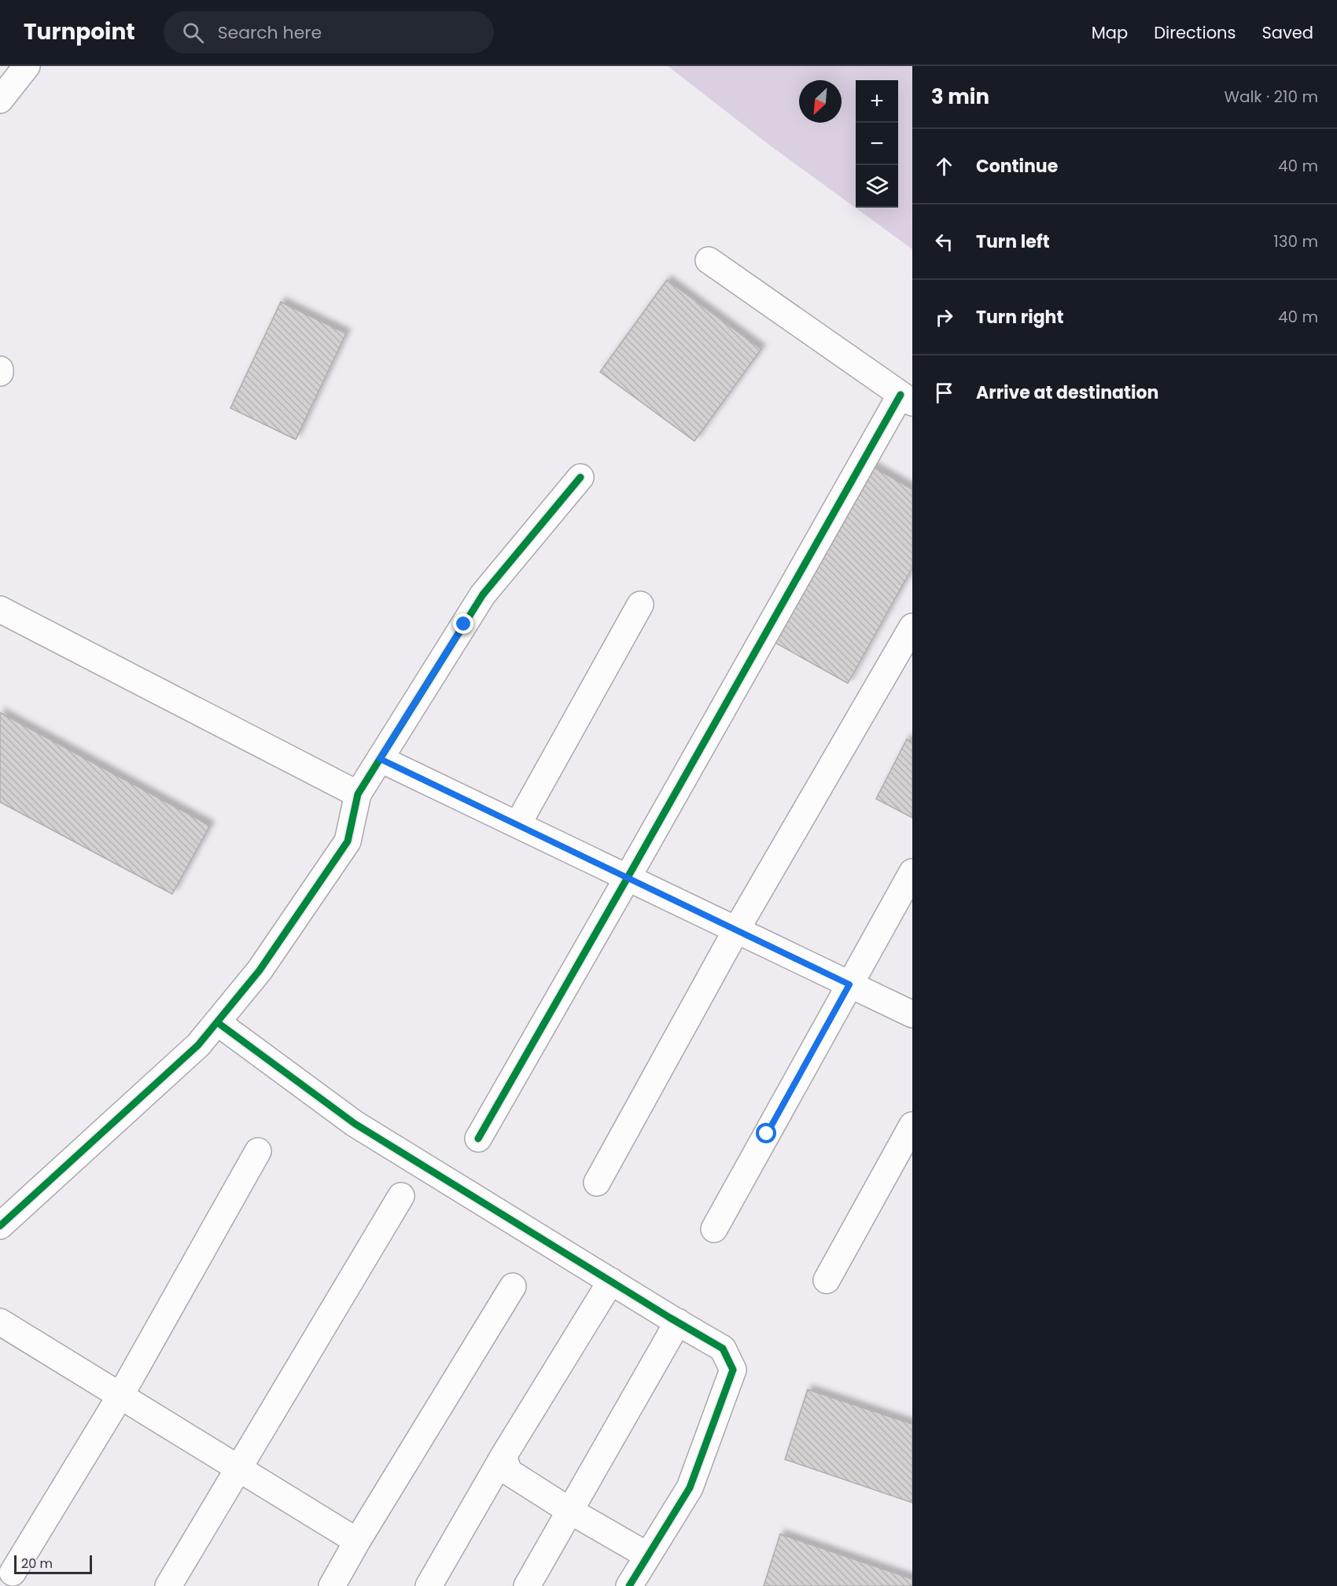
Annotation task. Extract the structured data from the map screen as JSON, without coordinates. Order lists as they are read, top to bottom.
{
  "scale_bar": "20 m",
  "north": "bottom left",
  "page": {
    "header": "Turnpoint",
    "search": "Search here",
    "nav": ["Map", "Directions", "Saved"],
    "heading": ["3 min", "Walk · 210 m"],
    "map_buttons": ["+", "−"],
    "list": [
      ["Continue", "40 m"],
      ["Turn left", "130 m"],
      ["Turn right", "40 m"],
      "Arrive at destination"
    ],
    "scale": "20 m"
  }
}
